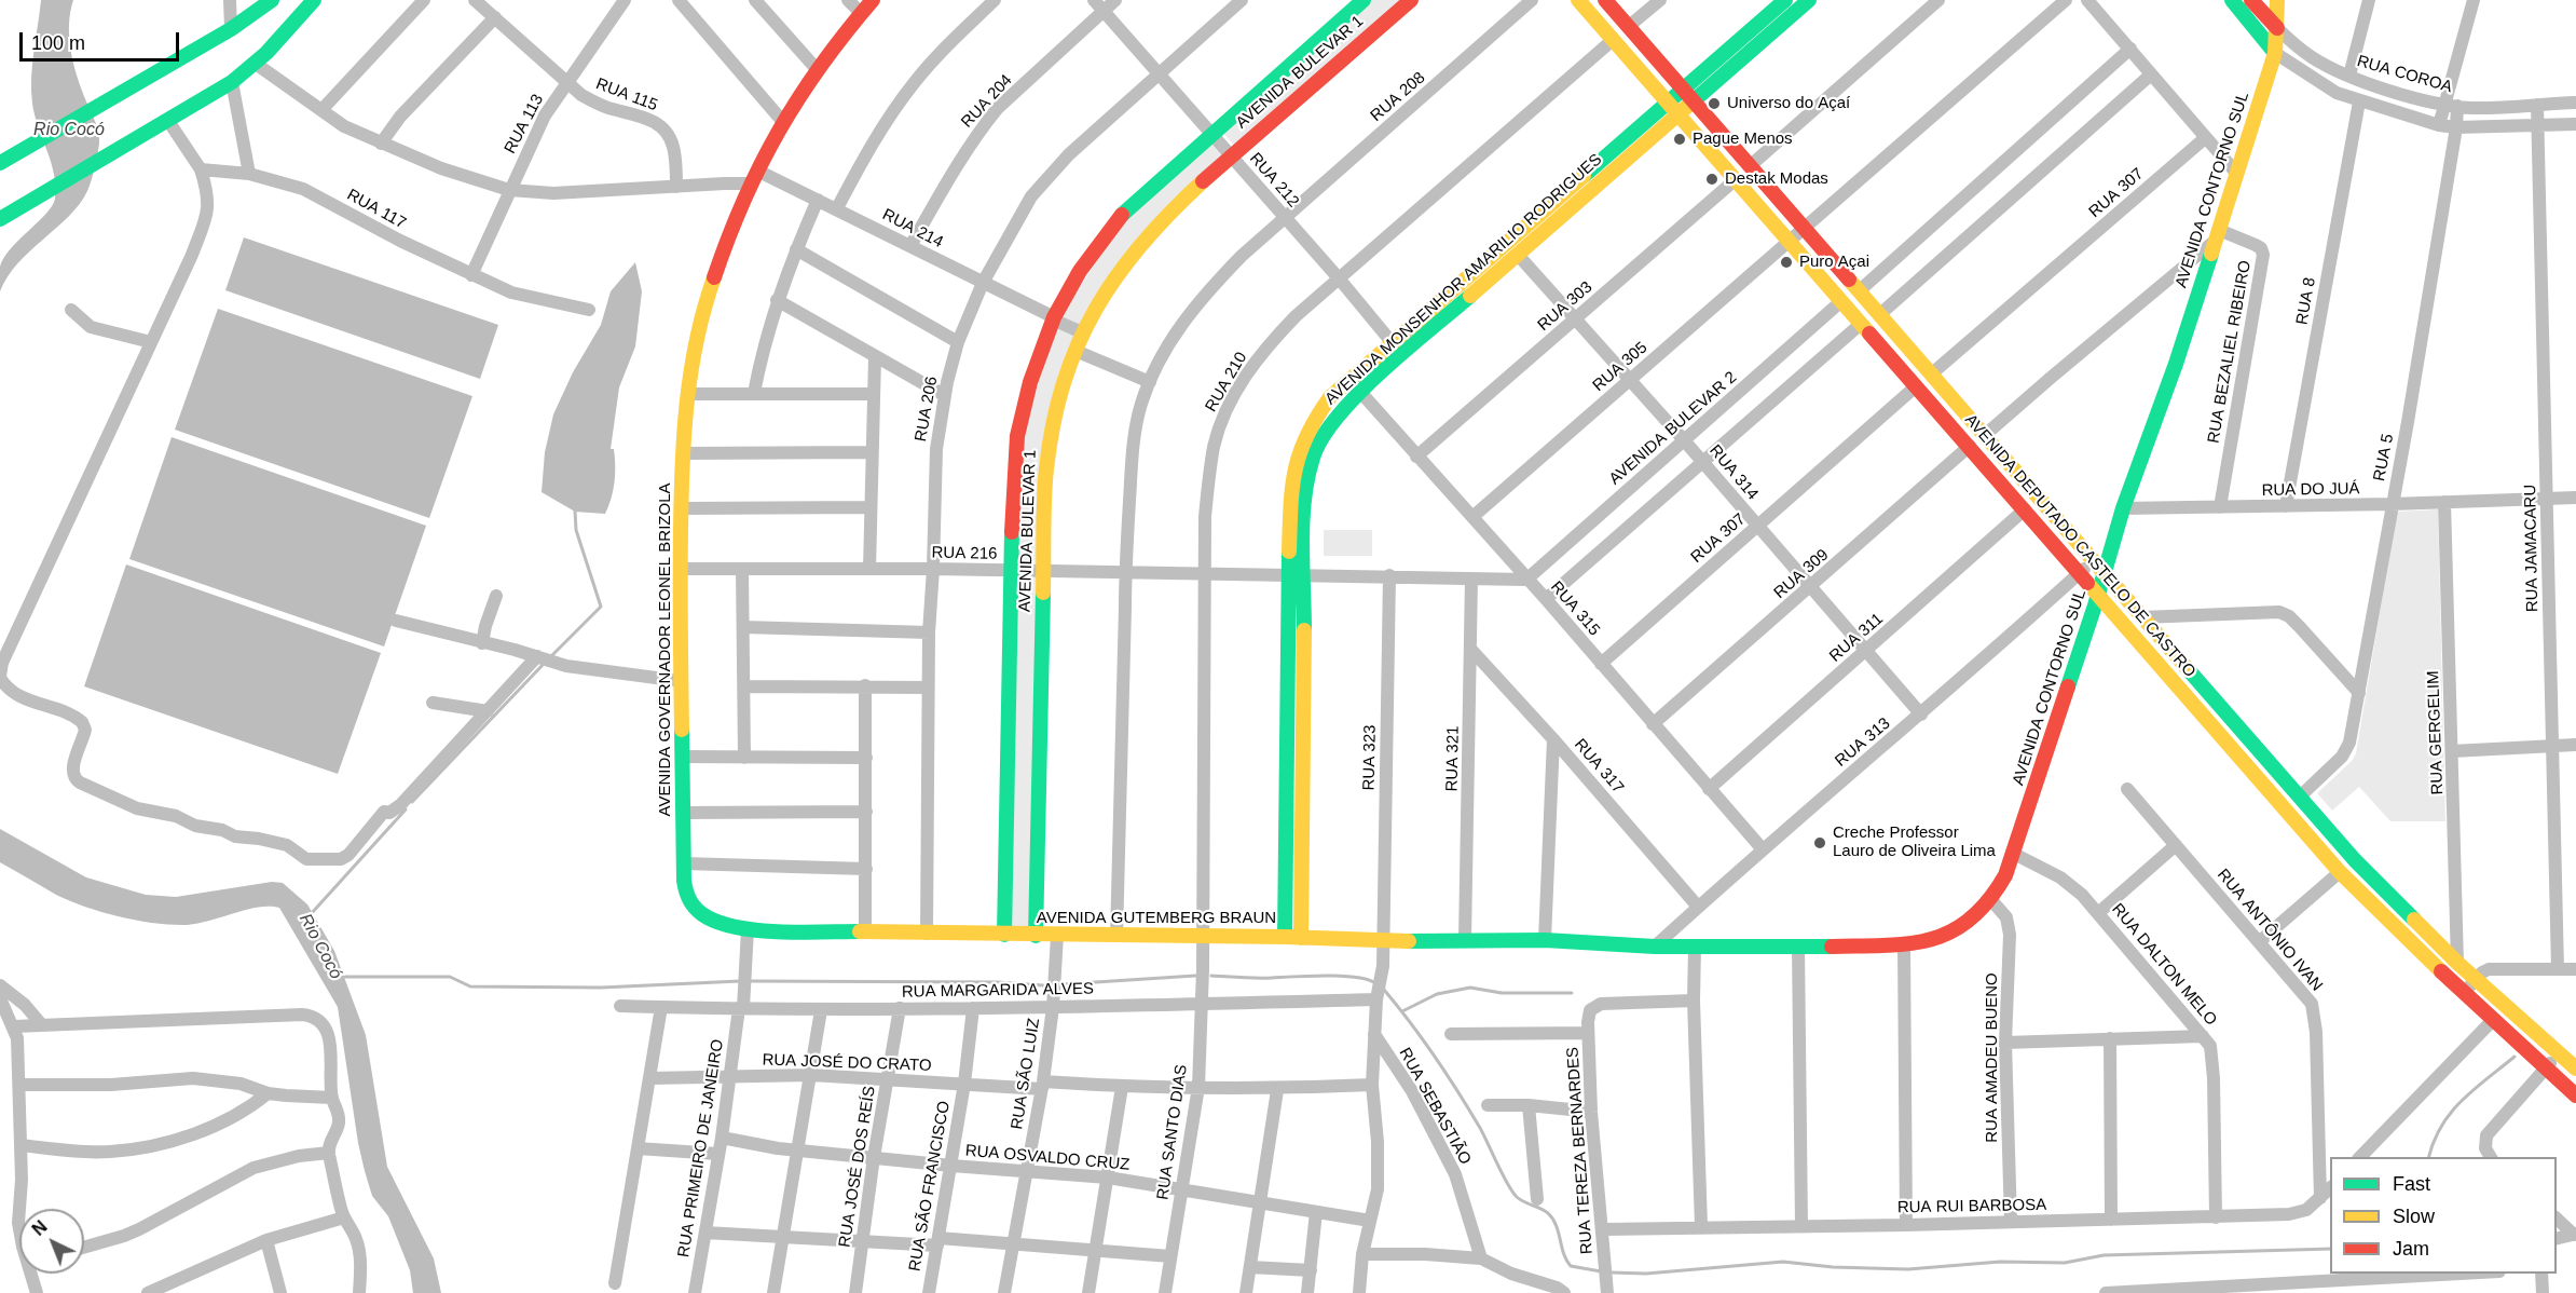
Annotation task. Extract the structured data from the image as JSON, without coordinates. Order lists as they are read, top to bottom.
{
  "streets": {
    "street": [
      "AVENIDA BULEVAR 1",
      "RUA COROA",
      "RUA 115",
      "RUA 208",
      "RUA 204",
      "RUA 113",
      "RUA 212",
      "AVENIDA CONTORNO SUL",
      "RUA 307",
      "RUA 117",
      "RUA 214",
      "AVENIDA MONSENHOR AMARILIO RODRIGUES",
      "RUA 8",
      "RUA 303",
      "RUA BEZALIEL RIBEIRO",
      "RUA 305",
      "RUA 210",
      "RUA 206",
      "AVENIDA BULEVAR 2",
      "RUA 5",
      "RUA 314",
      "RUA DO JUÁ",
      "AVENIDA DEPUTADO CASTELO DE CASTRO",
      "RUA JAMACARU",
      "RUA 216",
      "RUA 309",
      "RUA 315",
      "RUA 311",
      "AVENIDA GOVERNADOR LEONEL BRIZOLA",
      "RUA GERGELIM",
      "RUA 313",
      "RUA 323",
      "RUA 321",
      "RUA 317",
      "AVENIDA GUTEMBERG BRAUN",
      "RUA ANTÔNIO IVAN",
      "RUA DALTON MELO",
      "RUA MARGARIDA ALVES",
      "RUA AMADEU BUENO",
      "RUA JOSÉ DO CRATO",
      "RUA SÃO LUIZ",
      "RUA SEBASTIÃO",
      "RUA SANTO DIAS",
      "RUA PRIMEIRO DE JANEIRO",
      "RUA TEREZA BERNARDES",
      "RUA OSVALDO CRUZ",
      "RUA JOSÉ DOS REÍS",
      "RUA SÃO FRANCISCO",
      "RUA RUI BARBOSA"
    ]
  },
  "crossings": [
    ["AVENIDA BULEVAR 1", "RUA 212"],
    ["AVENIDA BULEVAR 1", "RUA 214"],
    ["AVENIDA BULEVAR 1", "RUA 216"],
    ["AVENIDA BULEVAR 1", "AVENIDA GUTEMBERG BRAUN"],
    ["RUA COROA", "AVENIDA CONTORNO SUL"],
    ["RUA COROA", "RUA 5"],
    ["RUA COROA", "RUA JAMACARU"],
    ["RUA 115", "RUA 113"],
    ["RUA 208", "RUA 212"],
    ["RUA 204", "RUA 212"],
    ["RUA 204", "RUA 214"],
    ["RUA 113", "RUA 117"],
    ["RUA 212", "AVENIDA MONSENHOR AMARILIO RODRIGUES"],
    ["RUA 212", "RUA 210"],
    ["RUA 212", "RUA 206"],
    ["AVENIDA CONTORNO SUL", "RUA BEZALIEL RIBEIRO"],
    ["AVENIDA CONTORNO SUL", "RUA DO JUÁ"],
    ["AVENIDA CONTORNO SUL", "AVENIDA DEPUTADO CASTELO DE CASTRO"],
    ["AVENIDA CONTORNO SUL", "RUA 313"],
    ["AVENIDA CONTORNO SUL", "AVENIDA GUTEMBERG BRAUN"],
    ["AVENIDA CONTORNO SUL", "RUA DALTON MELO"],
    ["AVENIDA CONTORNO SUL", "RUA AMADEU BUENO"],
    ["RUA 307", "RUA 314"],
    ["RUA 307", "AVENIDA DEPUTADO CASTELO DE CASTRO"],
    ["RUA 307", "RUA 315"],
    ["RUA 214", "RUA 206"],
    ["RUA 214", "AVENIDA GOVERNADOR LEONEL BRIZOLA"],
    ["AVENIDA MONSENHOR AMARILIO RODRIGUES", "RUA 314"],
    ["AVENIDA MONSENHOR AMARILIO RODRIGUES", "AVENIDA DEPUTADO CASTELO DE CASTRO"],
    ["AVENIDA MONSENHOR AMARILIO RODRIGUES", "RUA 216"],
    ["AVENIDA MONSENHOR AMARILIO RODRIGUES", "RUA 315"],
    ["AVENIDA MONSENHOR AMARILIO RODRIGUES", "AVENIDA GUTEMBERG BRAUN"],
    ["RUA 8", "RUA DO JUÁ"],
    ["RUA 303", "RUA 314"],
    ["RUA 303", "AVENIDA DEPUTADO CASTELO DE CASTRO"],
    ["RUA 303", "RUA 315"],
    ["RUA BEZALIEL RIBEIRO", "RUA DO JUÁ"],
    ["RUA 305", "RUA 314"],
    ["RUA 305", "AVENIDA DEPUTADO CASTELO DE CASTRO"],
    ["RUA 305", "RUA 315"],
    ["RUA 210", "AVENIDA DEPUTADO CASTELO DE CASTRO"],
    ["RUA 210", "RUA 216"],
    ["RUA 210", "AVENIDA GUTEMBERG BRAUN"],
    ["RUA 210", "RUA SANTO DIAS"],
    ["RUA 206", "RUA 216"],
    ["RUA 206", "AVENIDA GUTEMBERG BRAUN"],
    ["AVENIDA BULEVAR 2", "RUA 314"],
    ["AVENIDA BULEVAR 2", "AVENIDA DEPUTADO CASTELO DE CASTRO"],
    ["AVENIDA BULEVAR 2", "RUA 216"],
    ["AVENIDA BULEVAR 2", "RUA 315"],
    ["RUA 5", "RUA DO JUÁ"],
    ["RUA 5", "AVENIDA DEPUTADO CASTELO DE CASTRO"],
    ["RUA 314", "RUA 309"],
    ["RUA 314", "RUA 311"],
    ["RUA 314", "RUA 313"],
    ["RUA DO JUÁ", "RUA JAMACARU"],
    ["RUA DO JUÁ", "RUA GERGELIM"],
    ["AVENIDA DEPUTADO CASTELO DE CASTRO", "RUA 309"],
    ["AVENIDA DEPUTADO CASTELO DE CASTRO", "RUA 311"],
    ["AVENIDA DEPUTADO CASTELO DE CASTRO", "RUA GERGELIM"],
    ["AVENIDA DEPUTADO CASTELO DE CASTRO", "RUA 313"],
    ["RUA 216", "RUA 315"],
    ["RUA 216", "AVENIDA GOVERNADOR LEONEL BRIZOLA"],
    ["RUA 216", "RUA 323"],
    ["RUA 216", "RUA 321"],
    ["RUA 309", "RUA 315"],
    ["RUA 315", "RUA 311"],
    ["RUA 315", "RUA 313"],
    ["AVENIDA GOVERNADOR LEONEL BRIZOLA", "AVENIDA GUTEMBERG BRAUN"],
    ["RUA 313", "RUA 317"],
    ["RUA 313", "AVENIDA GUTEMBERG BRAUN"],
    ["RUA 323", "AVENIDA GUTEMBERG BRAUN"],
    ["RUA 323", "RUA MARGARIDA ALVES"],
    ["RUA 323", "RUA JOSÉ DO CRATO"],
    ["RUA 323", "RUA SEBASTIÃO"],
    ["RUA 323", "RUA OSVALDO CRUZ"],
    ["RUA 321", "RUA 317"],
    ["RUA 321", "AVENIDA GUTEMBERG BRAUN"],
    ["AVENIDA GUTEMBERG BRAUN", "RUA SÃO LUIZ"],
    ["AVENIDA GUTEMBERG BRAUN", "RUA SANTO DIAS"],
    ["AVENIDA GUTEMBERG BRAUN", "RUA PRIMEIRO DE JANEIRO"],
    ["RUA ANTÔNIO IVAN", "RUA RUI BARBOSA"],
    ["RUA DALTON MELO", "RUA RUI BARBOSA"],
    ["RUA MARGARIDA ALVES", "RUA SÃO LUIZ"],
    ["RUA MARGARIDA ALVES", "RUA SANTO DIAS"],
    ["RUA MARGARIDA ALVES", "RUA PRIMEIRO DE JANEIRO"],
    ["RUA MARGARIDA ALVES", "RUA JOSÉ DOS REÍS"],
    ["RUA MARGARIDA ALVES", "RUA SÃO FRANCISCO"],
    ["RUA AMADEU BUENO", "RUA RUI BARBOSA"],
    ["RUA JOSÉ DO CRATO", "RUA SÃO LUIZ"],
    ["RUA JOSÉ DO CRATO", "RUA SANTO DIAS"],
    ["RUA JOSÉ DO CRATO", "RUA PRIMEIRO DE JANEIRO"],
    ["RUA JOSÉ DO CRATO", "RUA JOSÉ DOS REÍS"],
    ["RUA JOSÉ DO CRATO", "RUA SÃO FRANCISCO"],
    ["RUA SÃO LUIZ", "RUA OSVALDO CRUZ"],
    ["RUA SANTO DIAS", "RUA OSVALDO CRUZ"],
    ["RUA PRIMEIRO DE JANEIRO", "RUA OSVALDO CRUZ"],
    ["RUA TEREZA BERNARDES", "RUA RUI BARBOSA"],
    ["RUA OSVALDO CRUZ", "RUA JOSÉ DOS REÍS"],
    ["RUA OSVALDO CRUZ", "RUA SÃO FRANCISCO"]
  ],
  "water": ["Rio Cocó"],
  "places": [
    "Universo do Açaí",
    "Pague Menos",
    "Destak Modas",
    "Puro Açai",
    "Creche Professor Lauro de Oliveira Lima"
  ],
  "legend": ["Fast", "Slow", "Jam"],
  "scale_bar": "100 m",
  "north": "top left"
}
